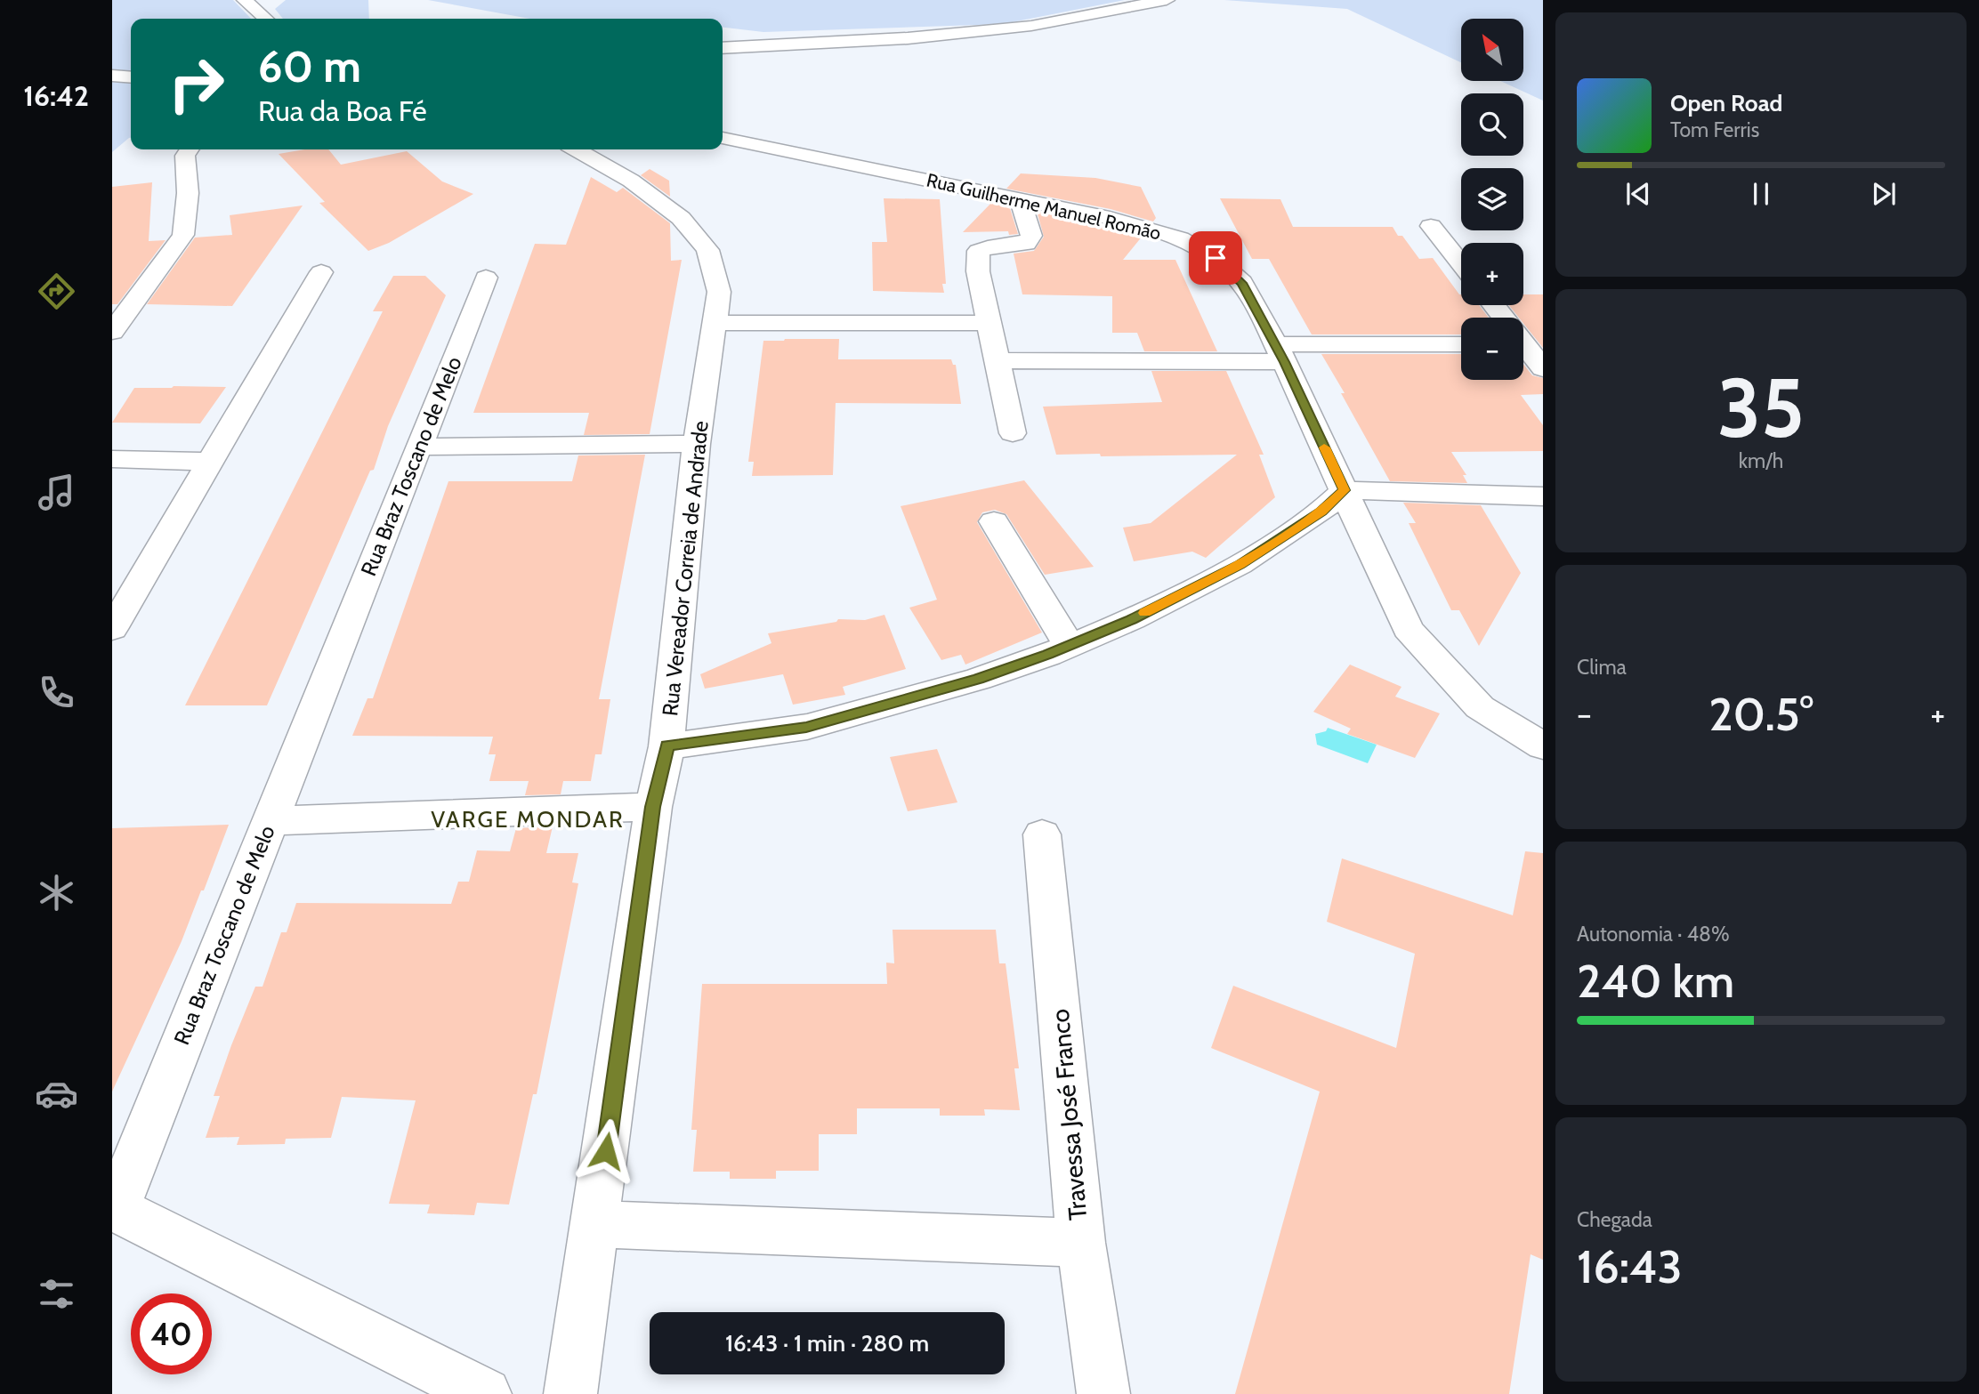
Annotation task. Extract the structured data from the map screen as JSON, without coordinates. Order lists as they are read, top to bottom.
{
  "streets": {
    "street": [
      "Rua Guilherme Manuel Romão",
      "Rua Braz Toscano de Melo",
      "Rua Vereador Correia de Andrade",
      "Travessa José Franco"
    ]
  },
  "districts": ["VARGE MONDAR"],
  "north": "top left",
  "page": {
    "tabs": "16:42",
    "map_buttons": ["+", "−"],
    "turn": ["60 m", "Rua da Boa Fé"],
    "song": ["Open Road", "Tom Ferris"],
    "tile": [
      ["35", "km/h"],
      "Clima",
      ["Autonomia · 48%", "240 km"],
      ["Chegada", "16:43"]
    ],
    "heat": ["−", "20.5°", "+"],
    "limit": "40",
    "trip": "16:43 · 1 min · 280 m"
  }
}
